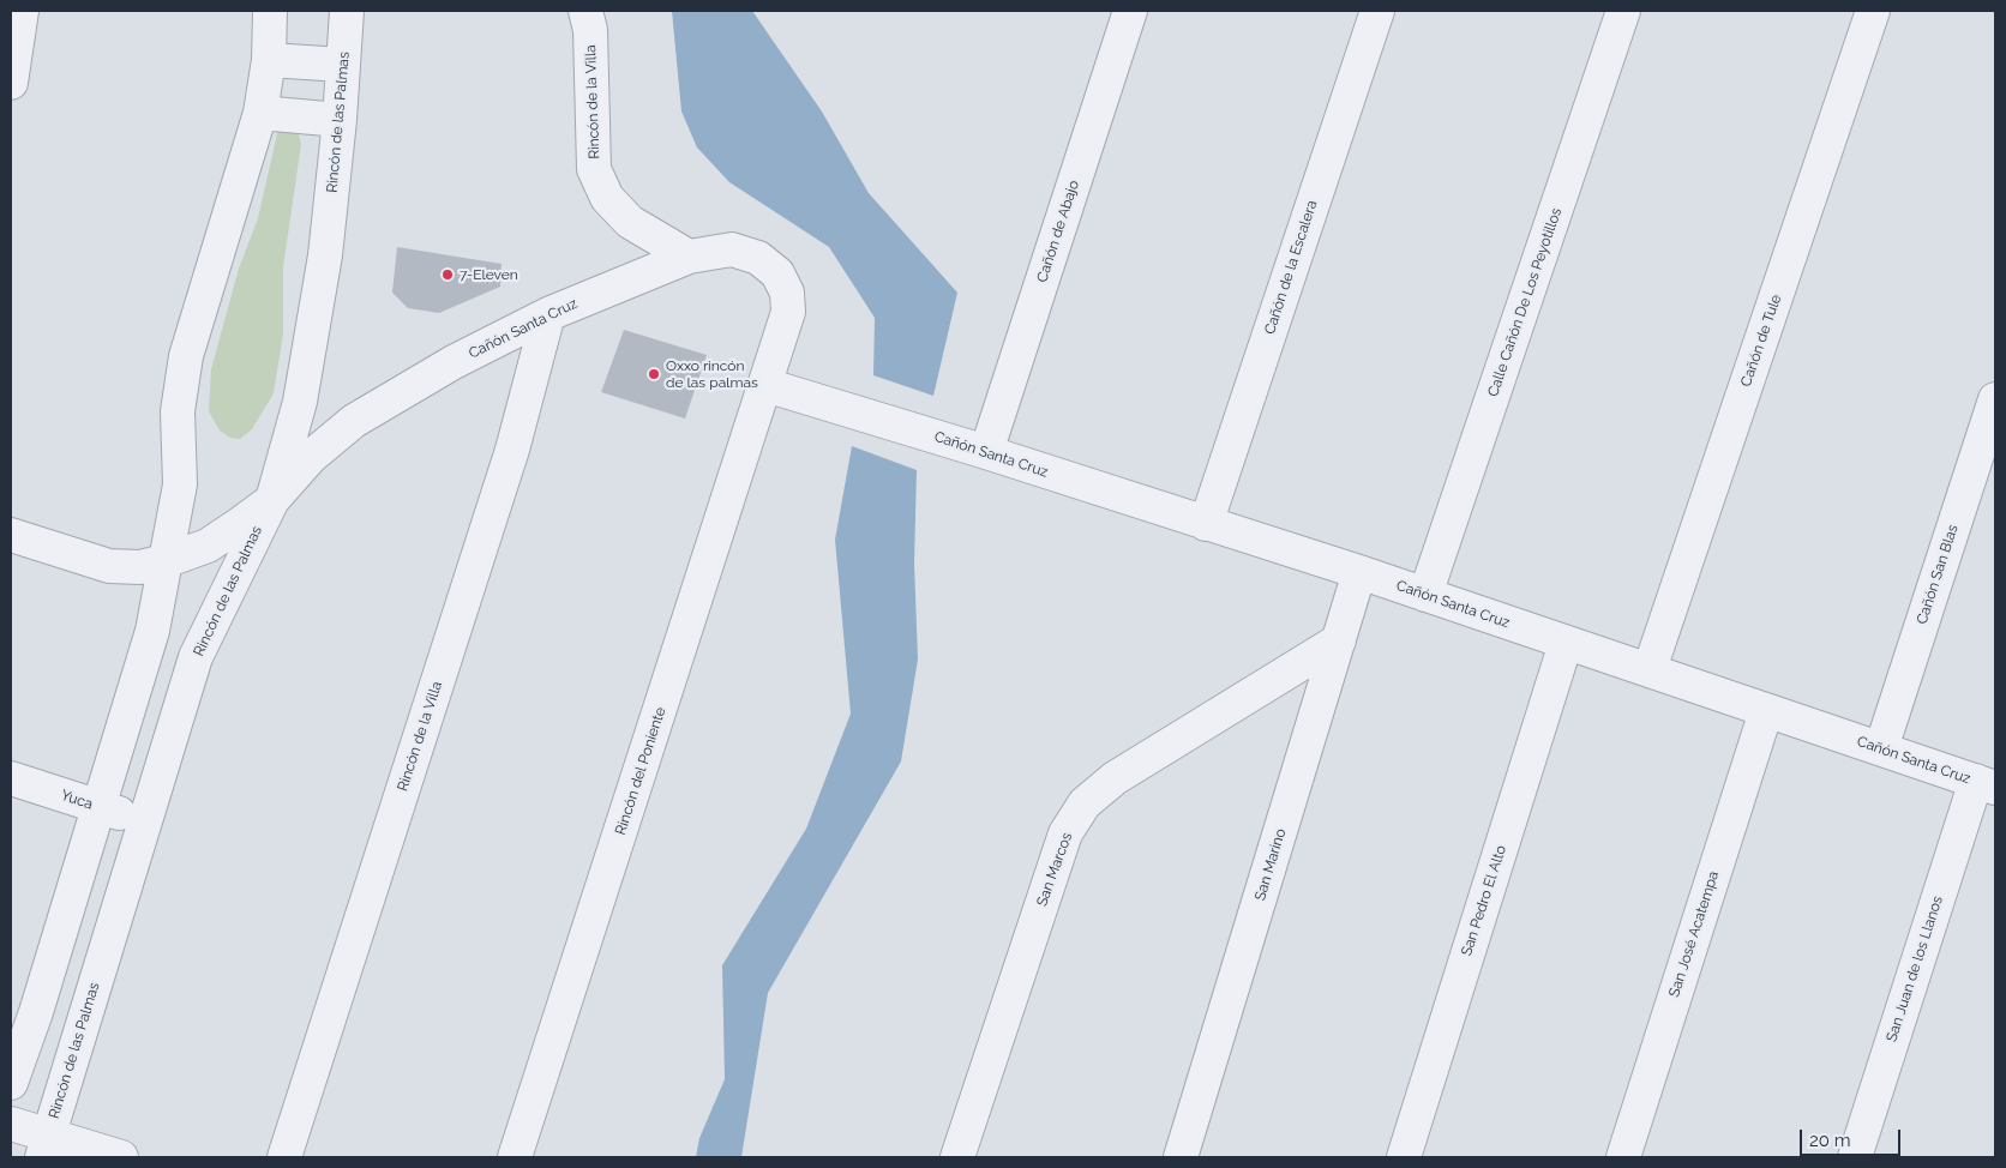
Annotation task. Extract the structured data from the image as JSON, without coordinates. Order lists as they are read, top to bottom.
{
  "streets": {
    "street": [
      "Rincón de la Villa",
      "Rincón de las Palmas",
      "Cañón de Abajo",
      "Cañón de la Escalera",
      "Calle Cañón De Los Peyotillos",
      "Cañón Santa Cruz",
      "Cañón de Tule",
      "Cañón San Blas",
      "Rincón del Poniente",
      "Yuca",
      "San Marino",
      "San Marcos",
      "San Pedro El Alto",
      "San José Acatempa",
      "San Juan de los Llanos"
    ]
  },
  "crossings": [
    ["Rincón de la Villa", "Cañón Santa Cruz"],
    ["Rincón de las Palmas", "Cañón Santa Cruz"],
    ["Rincón de las Palmas", "Yuca"],
    ["Cañón de Abajo", "Cañón Santa Cruz"],
    ["Cañón de la Escalera", "Cañón Santa Cruz"],
    ["Calle Cañón De Los Peyotillos", "Cañón Santa Cruz"],
    ["Cañón Santa Cruz", "Cañón de Tule"],
    ["Cañón Santa Cruz", "Cañón San Blas"],
    ["Cañón Santa Cruz", "Rincón del Poniente"],
    ["Cañón Santa Cruz", "San Marino"],
    ["Cañón Santa Cruz", "San Pedro El Alto"],
    ["Cañón Santa Cruz", "San José Acatempa"],
    ["Cañón Santa Cruz", "San Juan de los Llanos"],
    ["San Marino", "San Marcos"]
  ],
  "places": ["7-Eleven", "Oxxo rincón de las palmas"],
  "scale_bar": "20 m"
}
